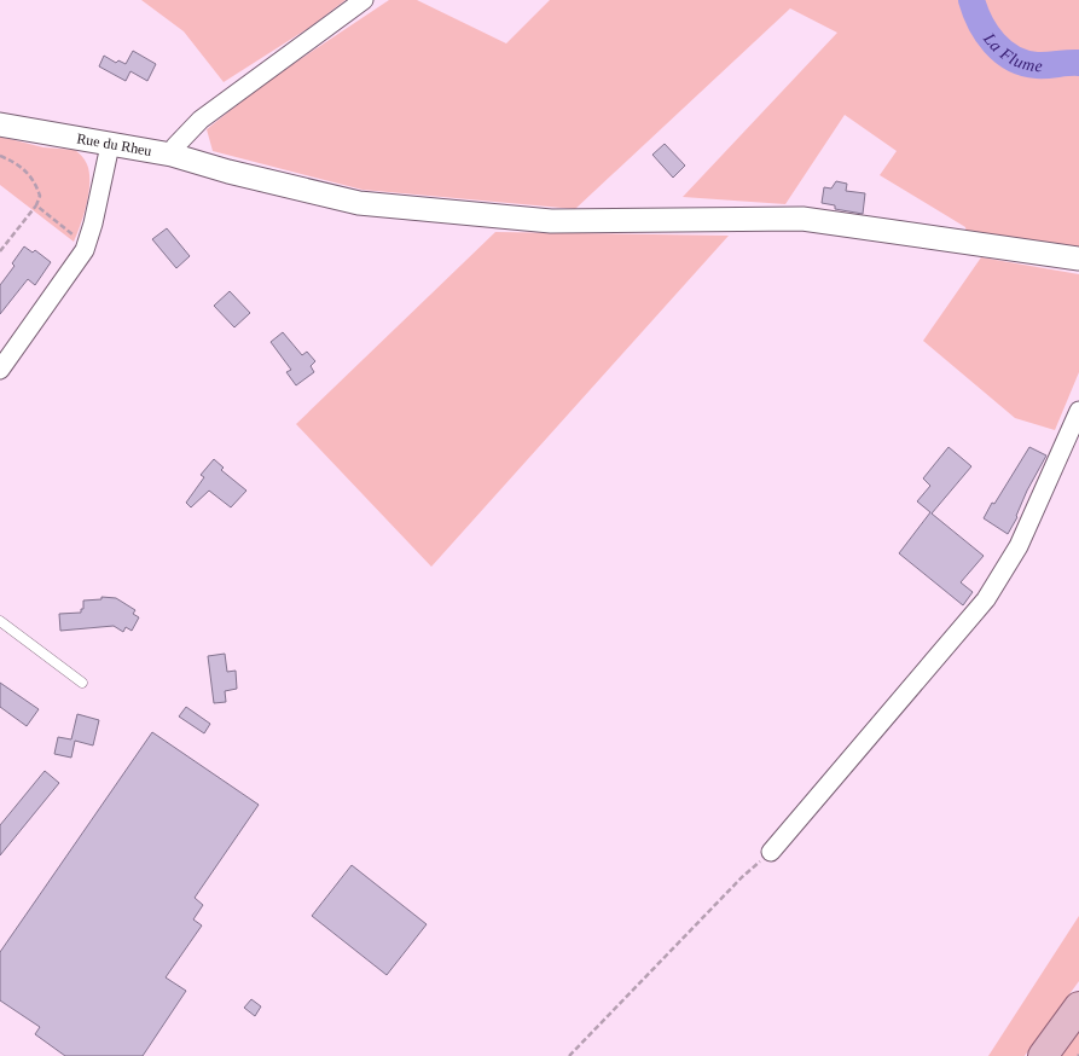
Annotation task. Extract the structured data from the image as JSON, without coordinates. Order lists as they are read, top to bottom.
{
  "streets": {
    "street": ["Rue du Rheu"]
  },
  "water": ["La Flume"]
}
